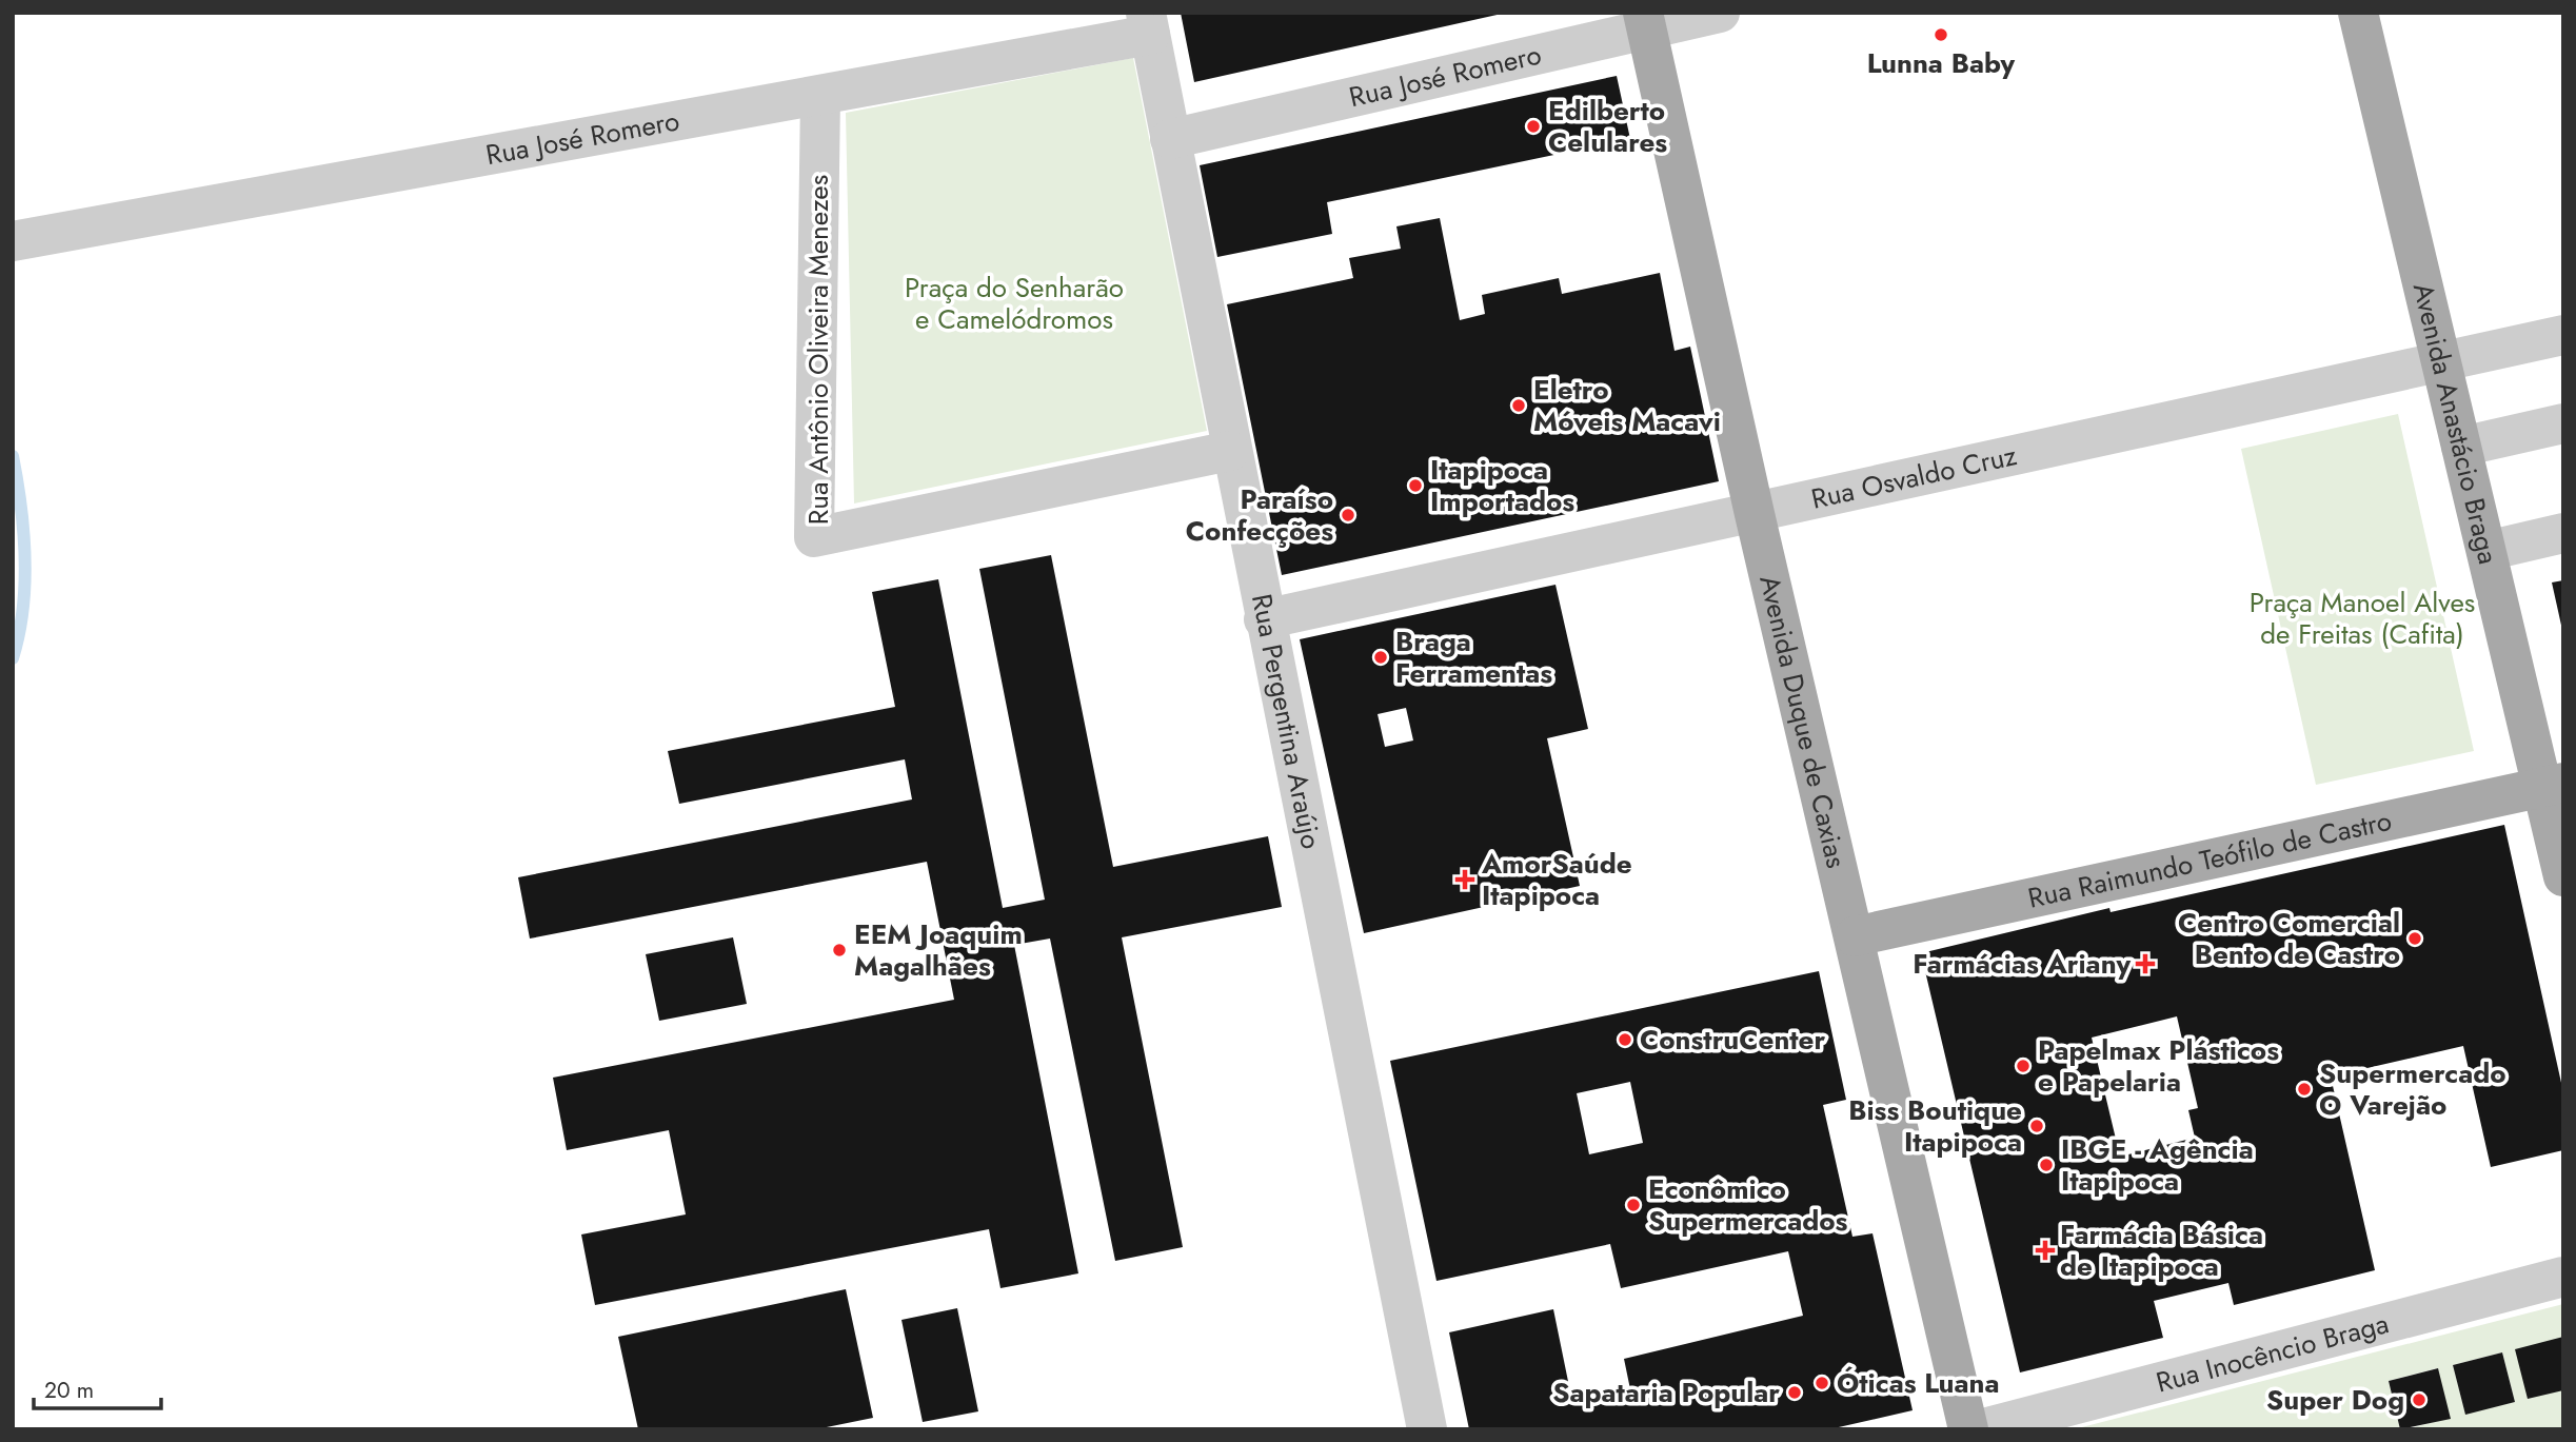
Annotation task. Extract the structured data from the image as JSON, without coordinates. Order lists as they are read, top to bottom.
{
  "streets": {
    "main road": ["Avenida Anastácio Braga", "Avenida Duque de Caxias", "Rua Raimundo Teófilo de Castro"],
    "street": [
      "Rua José Romero",
      "Rua Antônio Oliveira Menezes",
      "Rua Osvaldo Cruz",
      "Rua Pergentina Araújo",
      "Rua Inocêncio Braga"
    ]
  },
  "crossings": [
    ["Rua José Romero", "Rua Antônio Oliveira Menezes"],
    ["Rua José Romero", "Rua Pergentina Araújo"],
    ["Rua José Romero", "Avenida Duque de Caxias"],
    ["Rua Antônio Oliveira Menezes", "Rua Pergentina Araújo"],
    ["Avenida Anastácio Braga", "Rua Osvaldo Cruz"],
    ["Avenida Anastácio Braga", "Rua Raimundo Teófilo de Castro"],
    ["Rua Osvaldo Cruz", "Rua Pergentina Araújo"],
    ["Rua Osvaldo Cruz", "Avenida Duque de Caxias"],
    ["Avenida Duque de Caxias", "Rua Raimundo Teófilo de Castro"]
  ],
  "parks": ["Praça do Senharão e Camelódromos", "Praça Manoel Alves de Freitas (Cafita)"],
  "places": {
    "other": [
      "Lunna Baby",
      "Edilberto Celulares",
      "Eletro Móveis Macavi",
      "Itapipoca Importados",
      "Paraíso Confecções",
      "Braga Ferramentas",
      "Centro Comercial Bento de Castro",
      "EEM Joaquim Magalhães",
      "ConstruCenter",
      "Papelmax Plásticos e Papelaria",
      "Supermercado O Varejão",
      "Biss Boutique Itapipoca",
      "IBGE - Agência Itapipoca",
      "Econômico Supermercados",
      "Óticas Luana",
      "Sapataria Popular",
      "Super Dog"
    ],
    "health": ["AmorSaúde Itapipoca", "Farmácias Ariany", "Farmácia Básica de Itapipoca"]
  },
  "scale_bar": "20 m"
}
